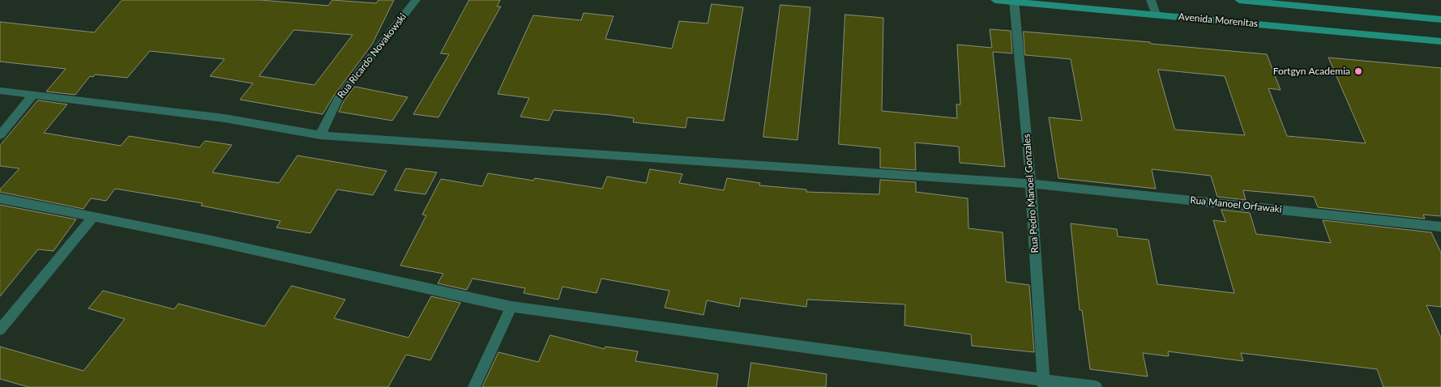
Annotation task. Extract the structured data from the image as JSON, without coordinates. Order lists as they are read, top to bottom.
{
  "streets": {
    "main road": ["Avenida Morenitas"],
    "street": ["Rua Ricardo Novakowski", "Rua Pedro Manoel Gonzales", "Rua Manoel Orfawaki"]
  },
  "crossings": [
    ["Avenida Morenitas", "Rua Pedro Manoel Gonzales"],
    ["Rua Ricardo Novakowski", "Rua Manoel Orfawaki"],
    ["Rua Pedro Manoel Gonzales", "Rua Manoel Orfawaki"]
  ],
  "places": ["Fortgyn Academia"]
}
